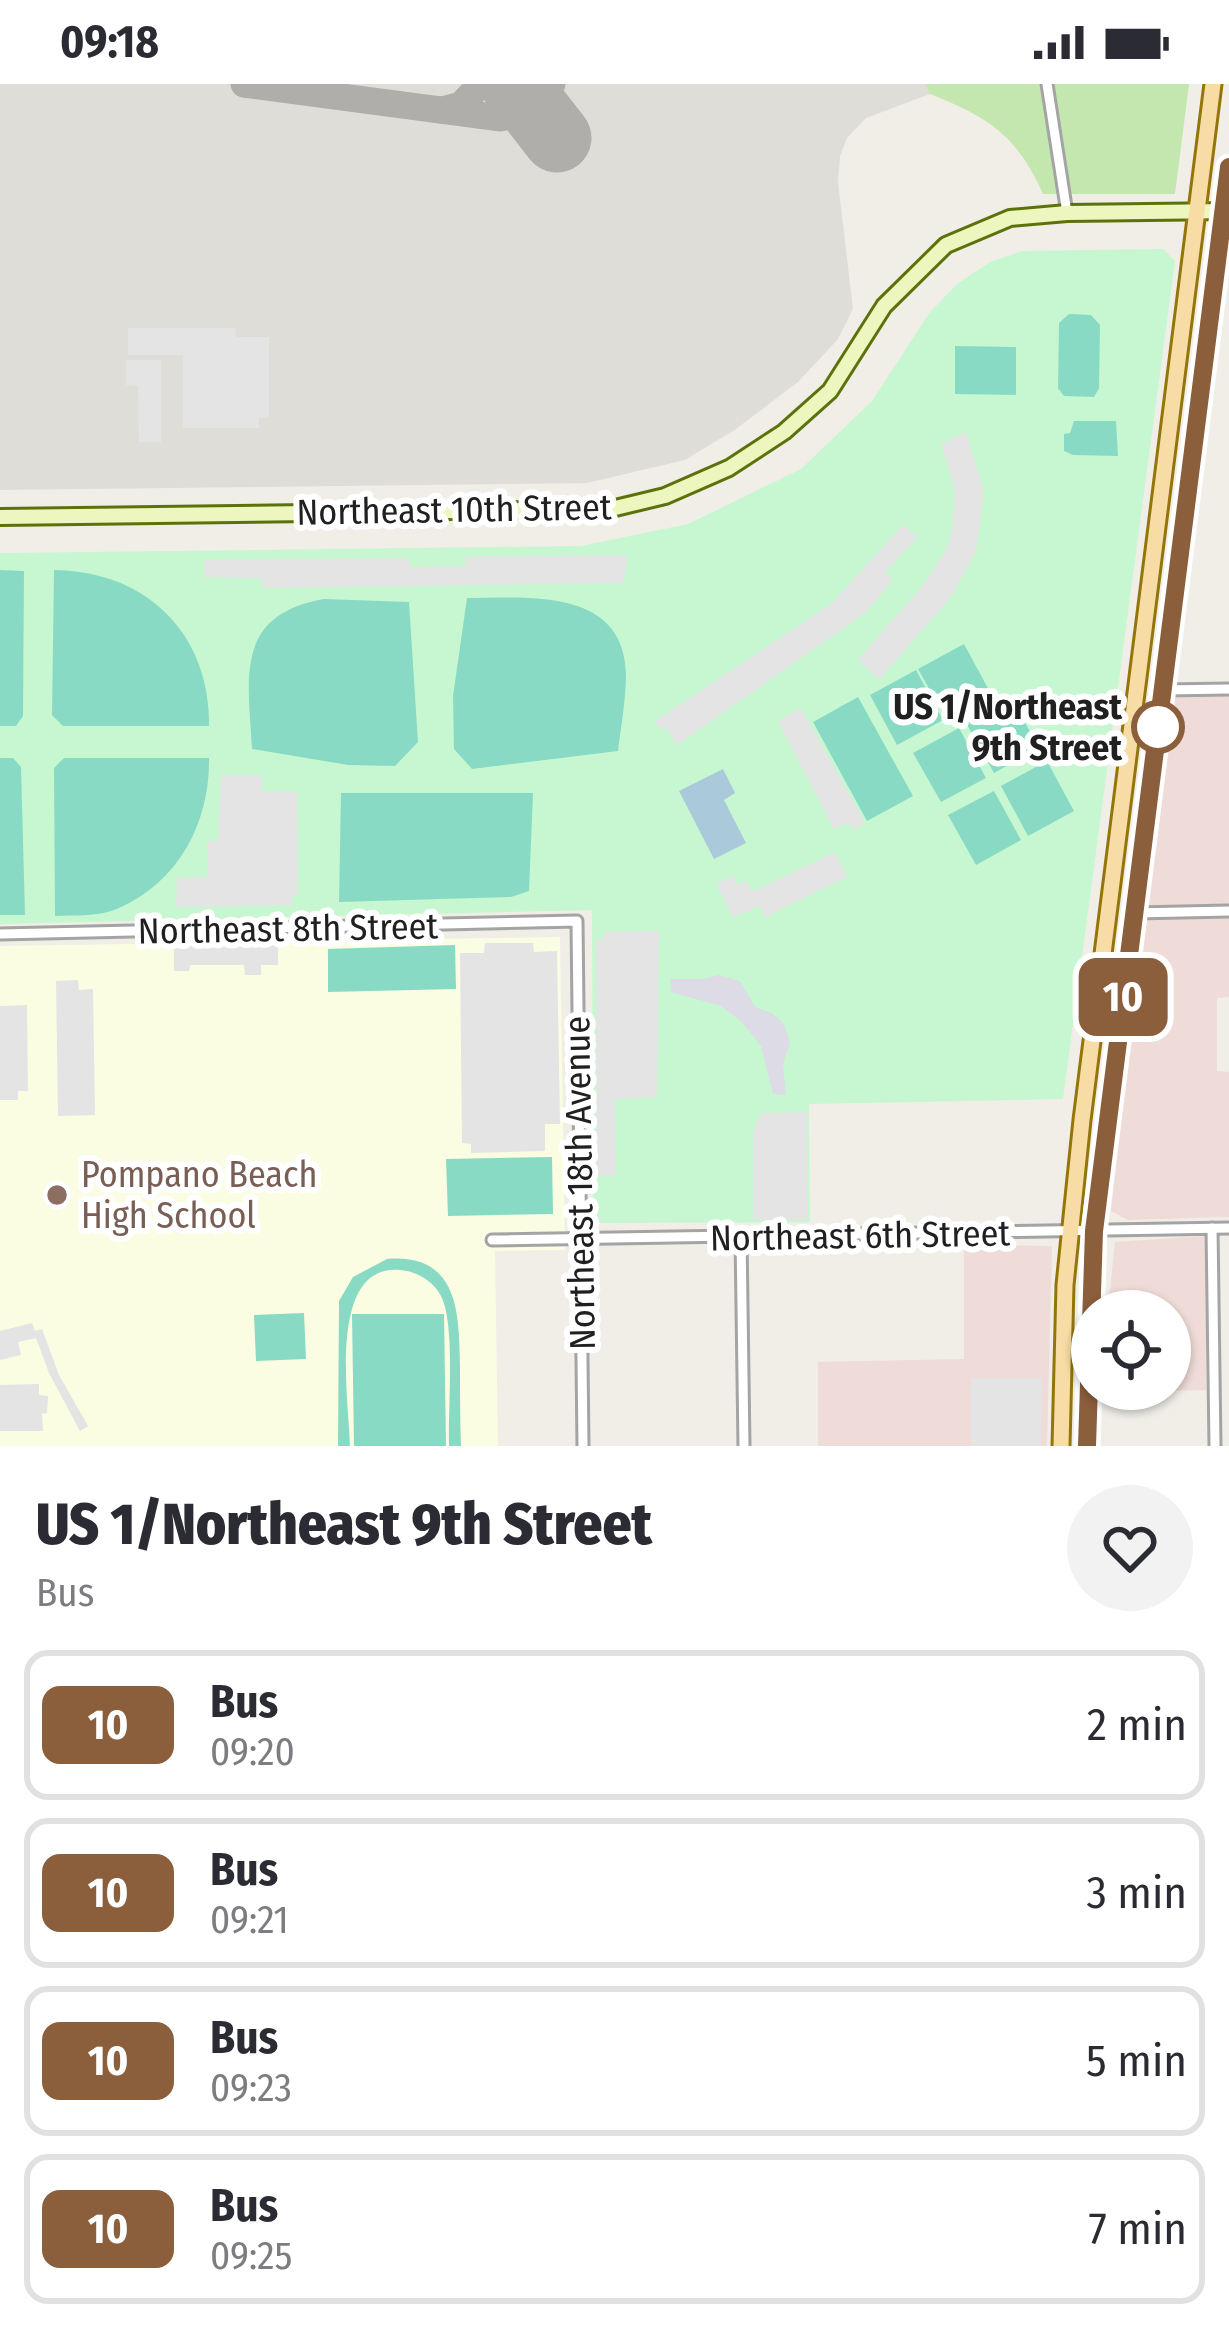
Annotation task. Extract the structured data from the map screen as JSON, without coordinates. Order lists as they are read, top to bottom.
{
  "streets": {
    "street": [
      "Northeast 10th Street",
      "Northeast 8th Street",
      "Northeast 18th Avenue",
      "Northeast 6th Street"
    ]
  },
  "crossings": [
    ["Northeast 8th Street", "Northeast 18th Avenue"],
    ["Northeast 18th Avenue", "Northeast 6th Street"]
  ],
  "places": ["US 1/Northeast 9th Street", "Pompano Beach High School"],
  "lines": ["bus line 10"],
  "page": {
    "status": "09:18",
    "on_map": "10",
    "heading": ["US 1/Northeast 9th Street", "Bus"],
    "list": [
      {
        "mark": "10",
        "name": "Bus",
        "note": "09:20",
        "value": "2 min"
      },
      {
        "mark": "10",
        "name": "Bus",
        "note": "09:21",
        "value": "3 min"
      },
      {
        "mark": "10",
        "name": "Bus",
        "note": "09:23",
        "value": "5 min"
      },
      {
        "mark": "10",
        "name": "Bus",
        "note": "09:25",
        "value": "7 min"
      }
    ]
  }
}
